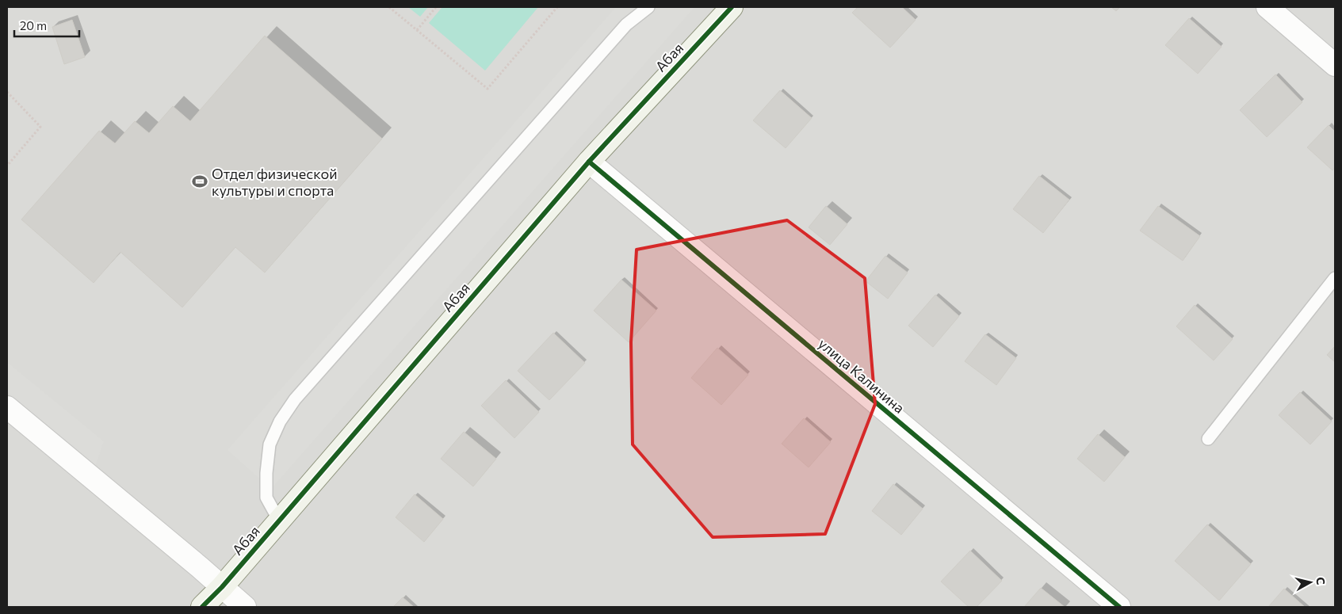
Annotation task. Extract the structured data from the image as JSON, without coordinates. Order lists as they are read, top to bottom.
{
  "streets": {
    "street": ["Абая", "улица Калинина"]
  },
  "crossings": [
    ["Абая", "улица Калинина"]
  ],
  "places": {
    "sports": ["Отдел физической культуры и спорта"]
  },
  "scale_bar": "20 m",
  "north": "right"
}
